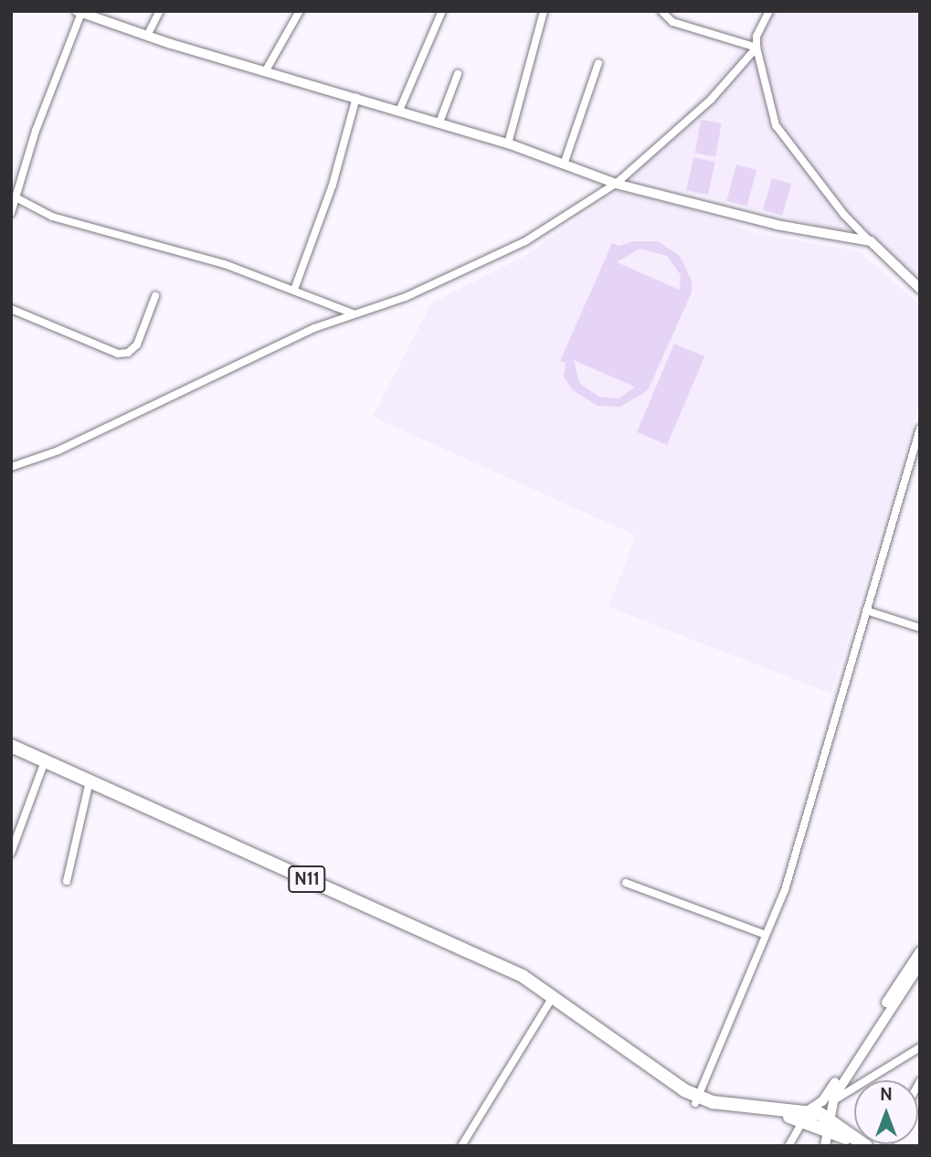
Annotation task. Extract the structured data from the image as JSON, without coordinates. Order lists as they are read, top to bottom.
{
  "streets": {
    "highway": ["N11"]
  },
  "north": "top"
}
